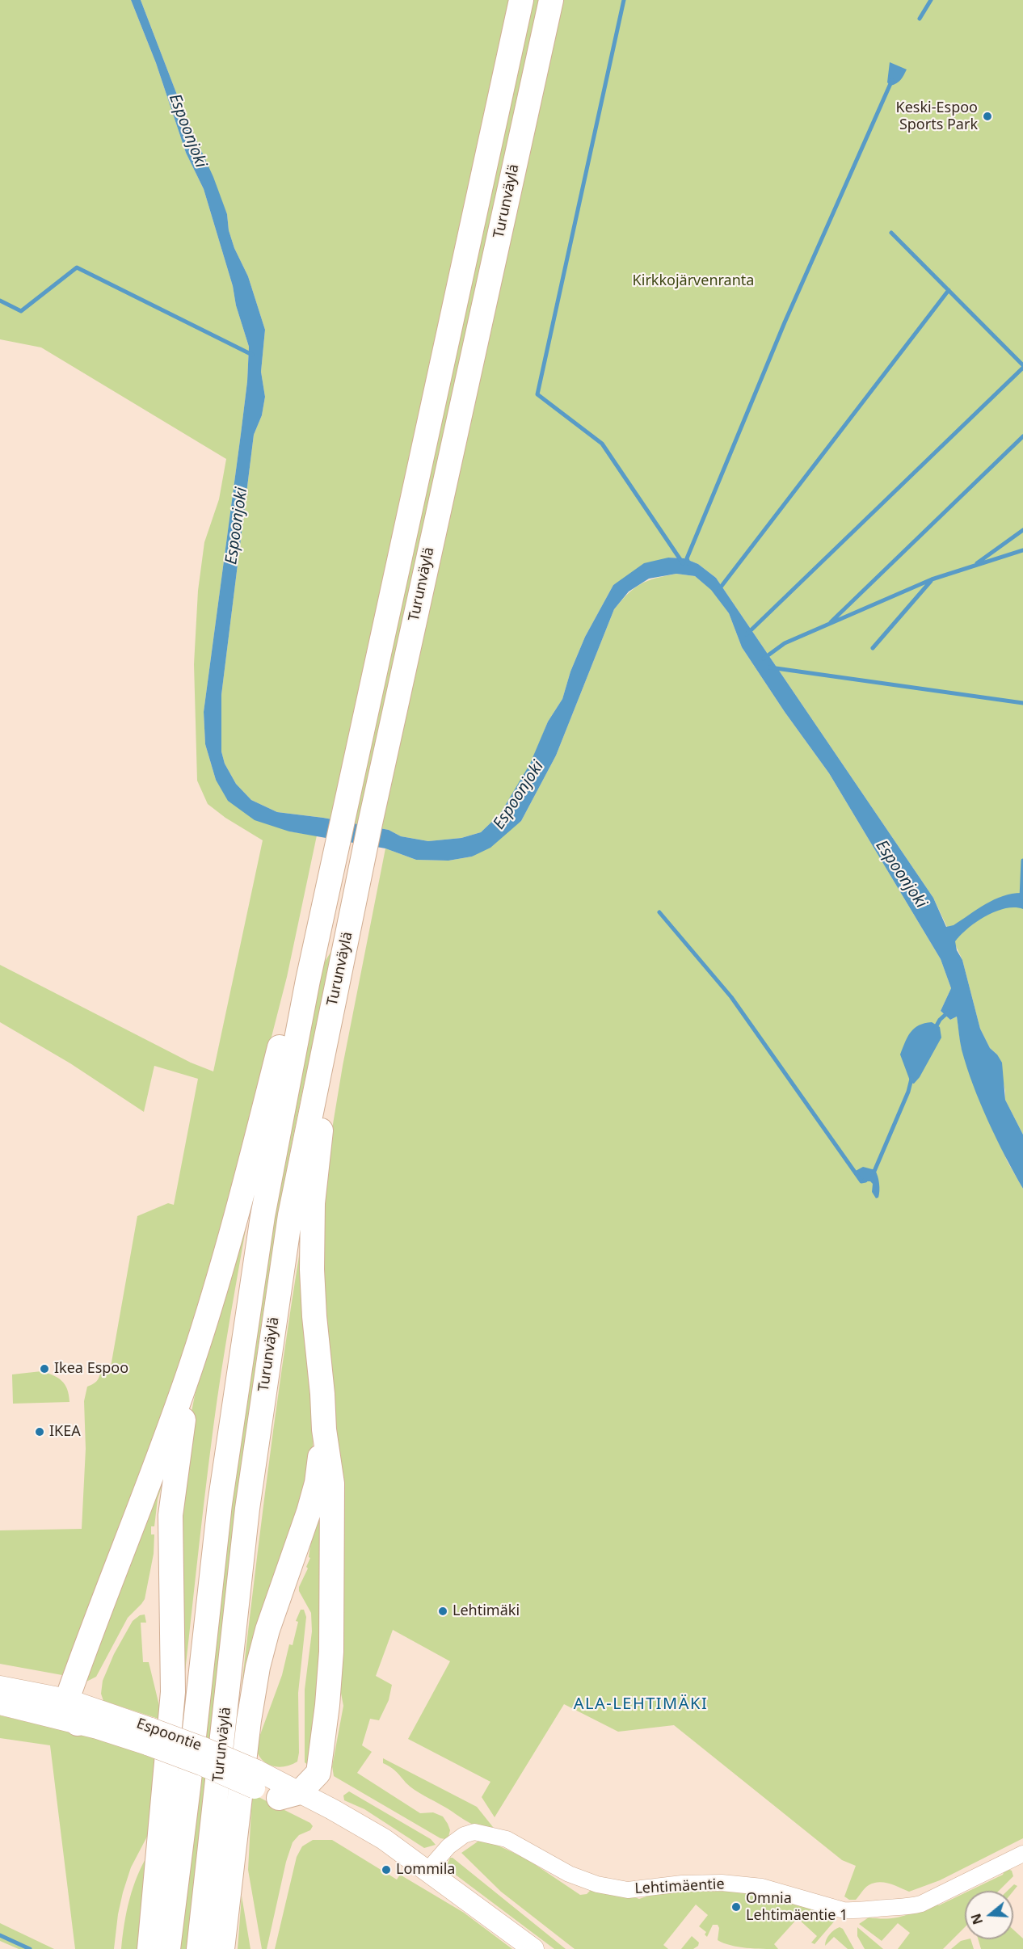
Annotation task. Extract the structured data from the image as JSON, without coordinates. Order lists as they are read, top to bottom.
{
  "streets": {
    "highway": ["Turunväylä"],
    "main road": ["Espoontie"],
    "street": ["Lehtimäentie"]
  },
  "crossings": [
    ["Espoontie", "Lehtimäentie"]
  ],
  "districts": ["ALA-LEHTIMÄKI"],
  "water": ["Espoonjoki"],
  "parks": ["Kirkkojärvenranta"],
  "places": [
    "Keski-Espoo Sports Park",
    "Ikea Espoo",
    "IKEA",
    "Lehtimäki",
    "Lommila",
    "Omnia Lehtimäentie 1"
  ],
  "north": "left"
}
